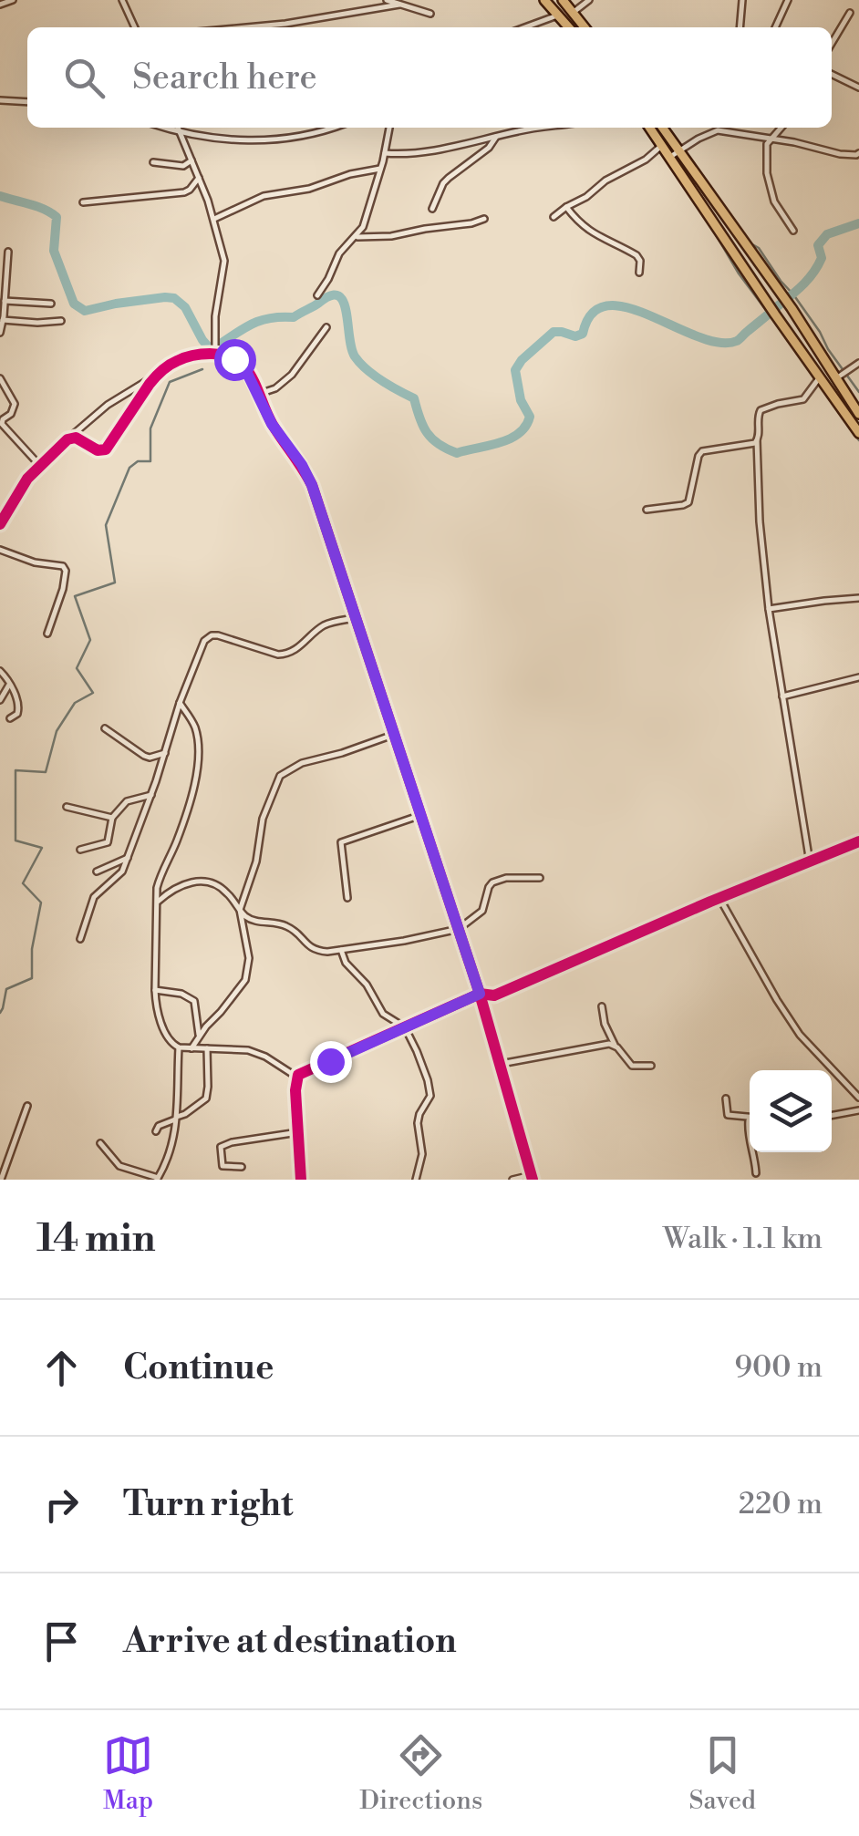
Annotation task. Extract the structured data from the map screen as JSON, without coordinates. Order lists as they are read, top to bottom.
{
  "page": {
    "search": "Search here",
    "heading": ["14 min", "Walk · 1.1 km"],
    "list": [
      ["Continue", "900 m"],
      ["Turn right", "220 m"],
      "Arrive at destination"
    ],
    "nav": ["Map", "Directions", "Saved"]
  }
}
